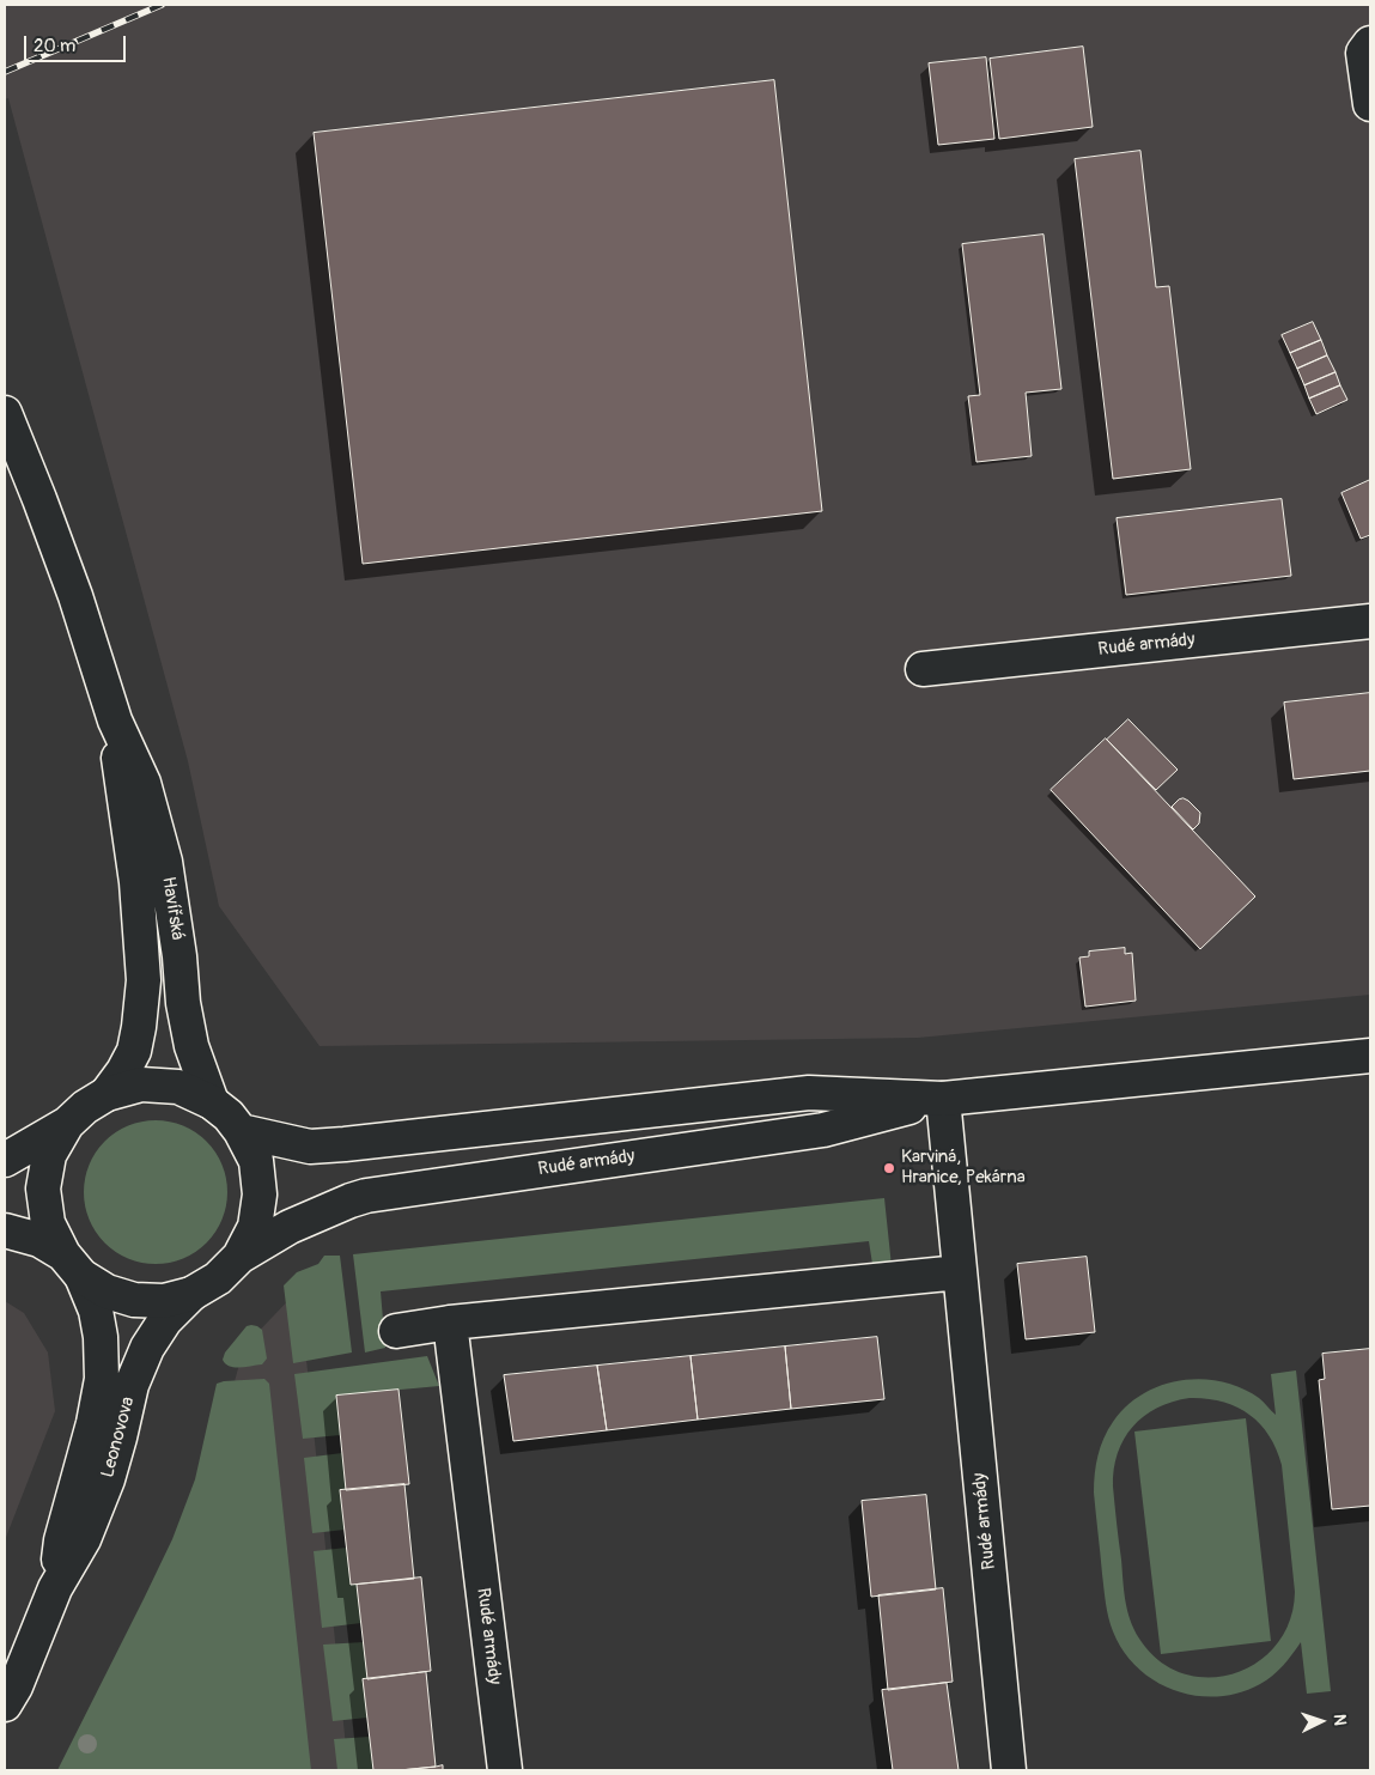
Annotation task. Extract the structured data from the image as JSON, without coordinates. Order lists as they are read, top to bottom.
{
  "streets": {
    "street": ["Rudé armády", "Havířská", "Leonovova"]
  },
  "crossings": [
    ["Rudé armády", "Havířská"],
    ["Rudé armády", "Leonovova"]
  ],
  "places": ["Karviná, Hranice, Pekárna"],
  "scale_bar": "20 m",
  "north": "right"
}
